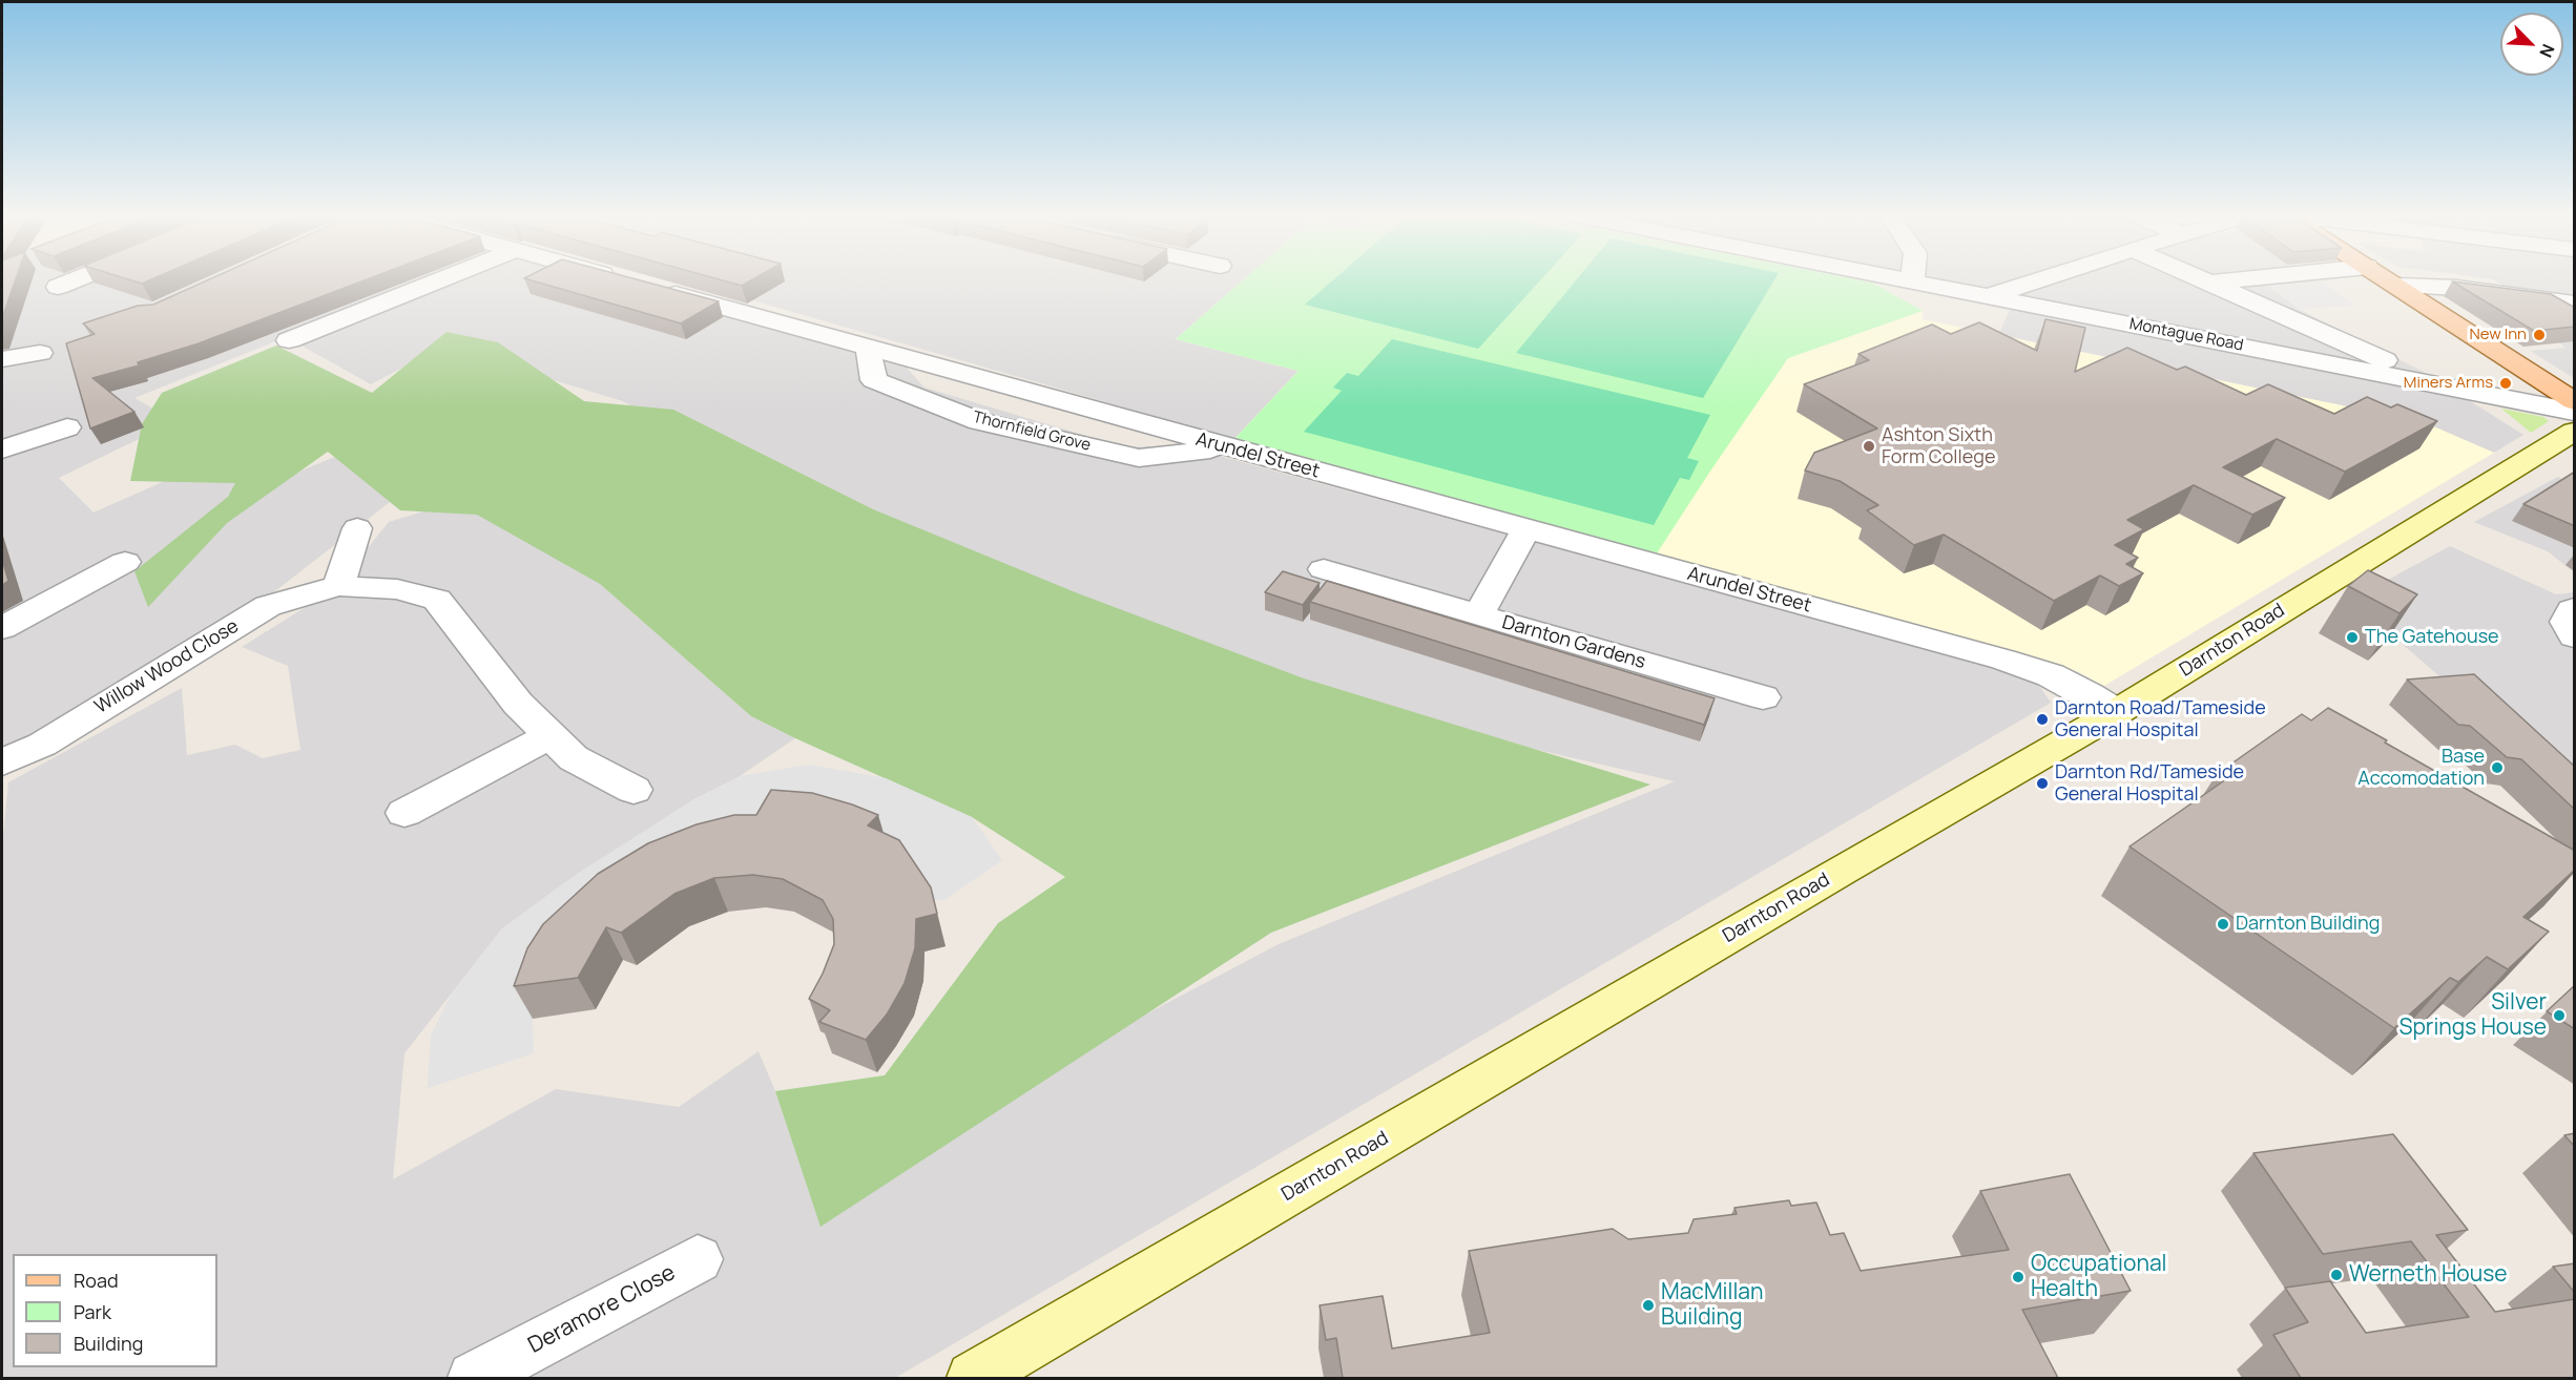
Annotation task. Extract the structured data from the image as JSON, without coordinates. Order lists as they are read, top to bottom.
{
  "streets": {
    "street": [
      "Montague Road",
      "Thornfield Grove",
      "Arundel Street",
      "Darnton Road",
      "Darnton Gardens",
      "Willow Wood Close",
      "Deramore Close"
    ]
  },
  "crossings": [
    ["Thornfield Grove", "Arundel Street"],
    ["Arundel Street", "Darnton Road"],
    ["Arundel Street", "Darnton Gardens"]
  ],
  "places": [
    "New Inn",
    "Miners Arms",
    "Ashton Sixth Form College",
    "The Gatehouse",
    "Darnton Road/Tameside General Hospital",
    "Base Accomodation",
    "Darnton Rd/Tameside General Hospital",
    "Darnton Building",
    "Silver Springs House",
    "Werneth House",
    "Occupational Health",
    "MacMillan Building"
  ],
  "legend": ["Road", "Park", "Building"],
  "north": "bottom right"
}
